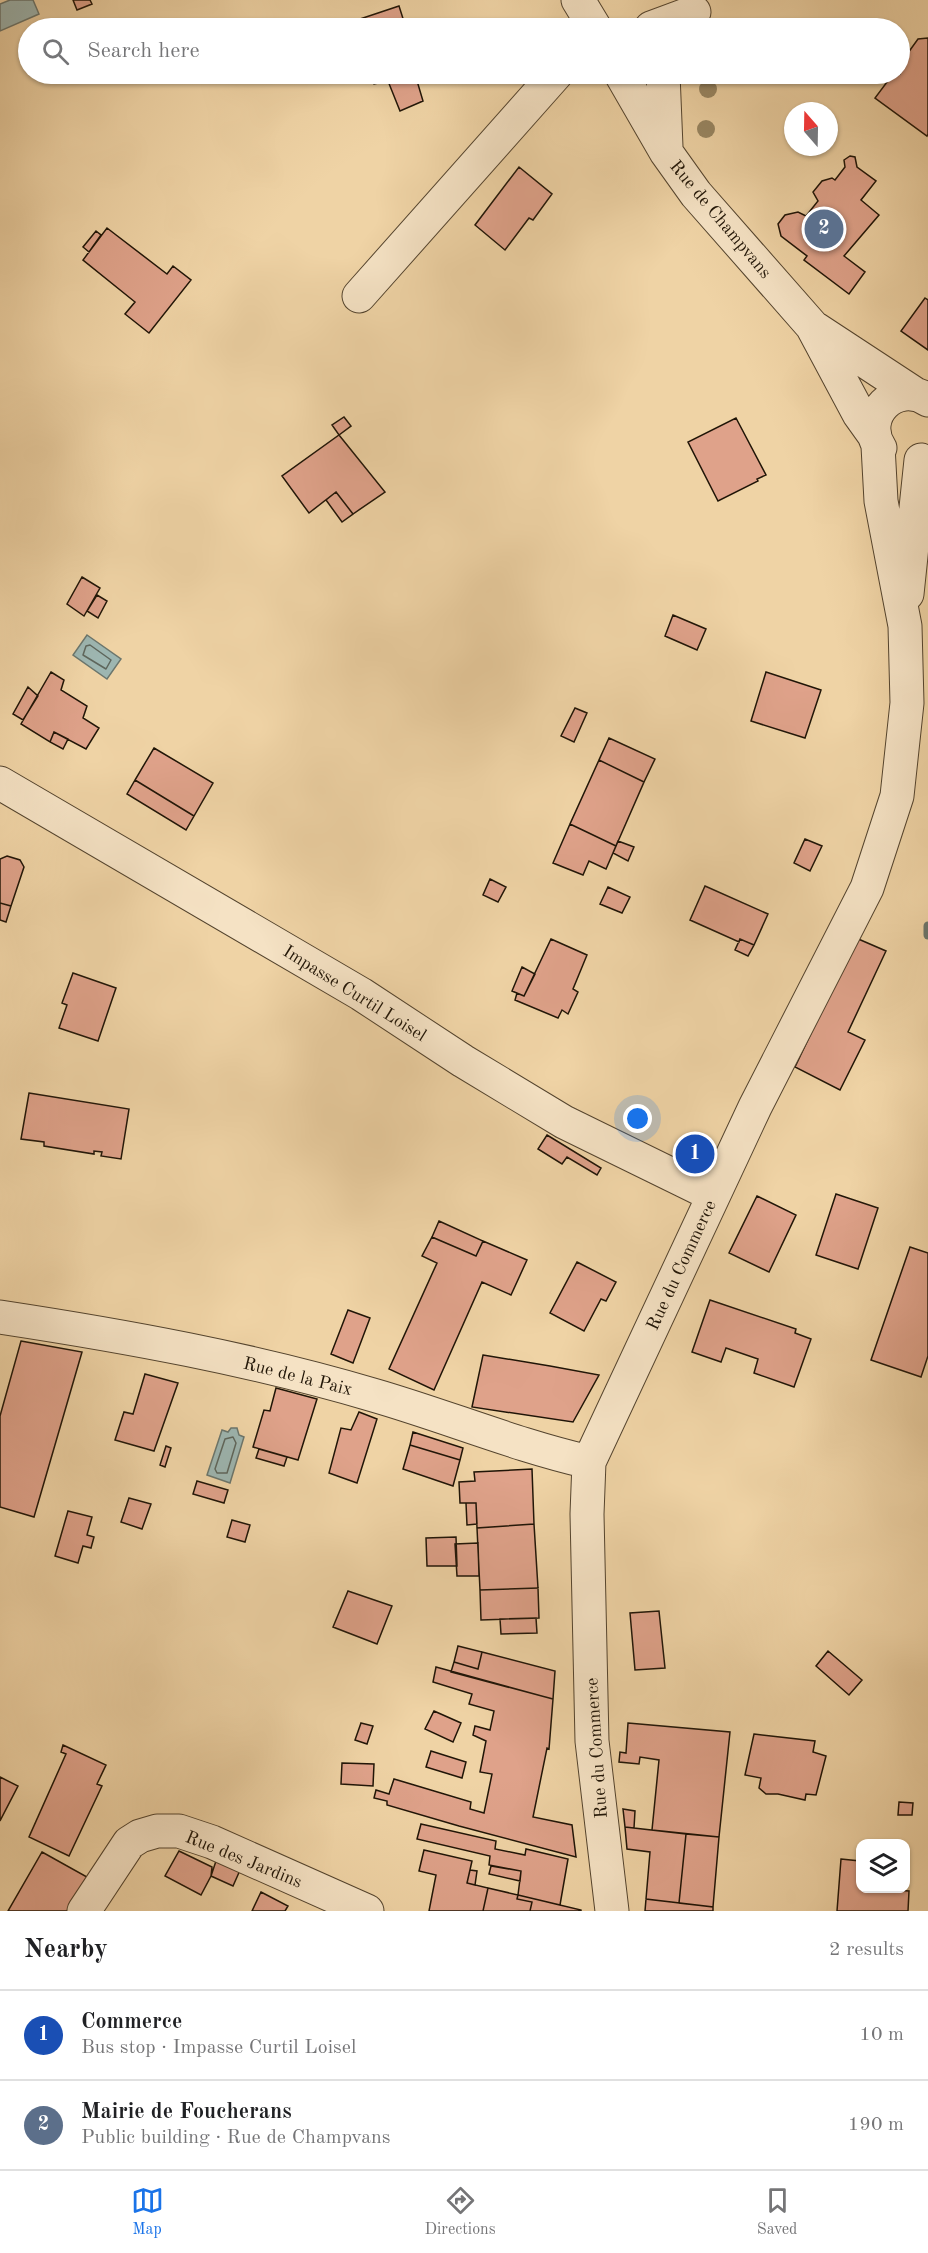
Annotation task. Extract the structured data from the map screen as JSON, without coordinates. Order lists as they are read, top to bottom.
{
  "streets": {
    "street": [
      "Rue de Champvans",
      "Impasse Curtil Loisel",
      "Rue du Commerce",
      "Rue de la Paix",
      "Rue des Jardins"
    ]
  },
  "crossings": [
    ["Rue de Champvans", "Rue du Commerce"],
    ["Impasse Curtil Loisel", "Rue du Commerce"],
    ["Rue du Commerce", "Rue de la Paix"]
  ],
  "north": "top",
  "page": {
    "search": "Search here",
    "pins": ["2", "1"],
    "heading": ["Nearby", "2 results"],
    "list": [
      {
        "mark": "1",
        "name": "Commerce",
        "note": "Bus stop · Impasse Curtil Loisel",
        "value": "10 m"
      },
      {
        "mark": "2",
        "name": "Mairie de Foucherans",
        "note": "Public building · Rue de Champvans",
        "value": "190 m"
      }
    ],
    "nav": ["Map", "Directions", "Saved"]
  }
}
